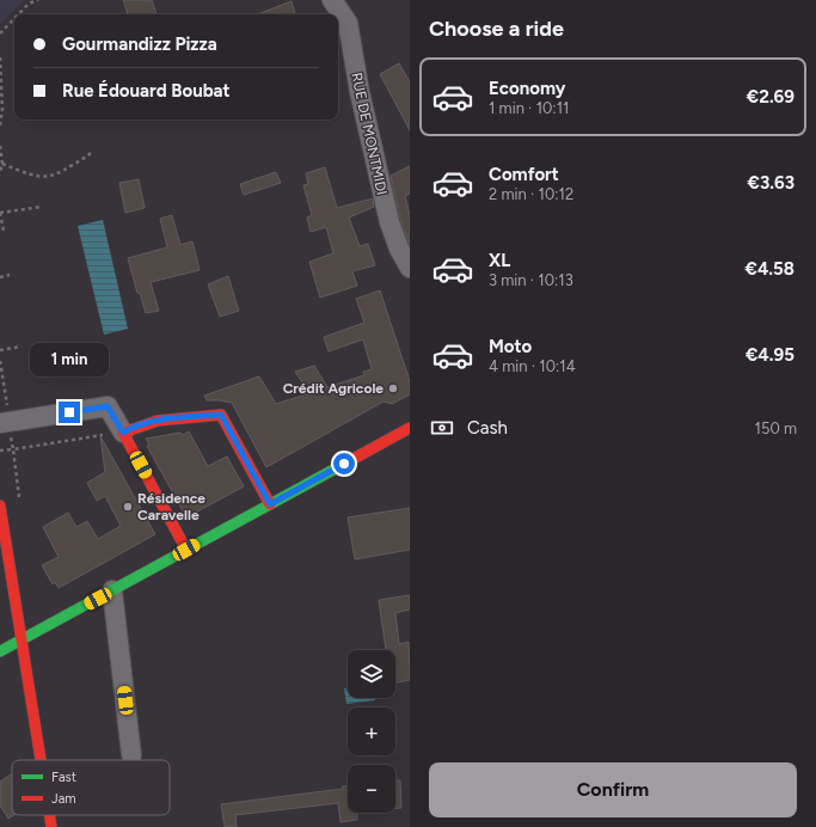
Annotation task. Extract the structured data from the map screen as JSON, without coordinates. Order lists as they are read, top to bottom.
{
  "streets": {
    "street": ["RUE DE MONTMIDI"]
  },
  "places": ["Crédit Agricole", "Résidence Caravelle"],
  "legend": ["Fast", "Jam"],
  "page": {
    "heading": "Choose a ride",
    "banner": ["Gourmandizz Pizza", "Rue Édouard Boubat"],
    "list": [
      {
        "name": "Economy",
        "note": "1 min · 10:11",
        "value": "€2.69"
      },
      {
        "name": "Comfort",
        "note": "2 min · 10:12",
        "value": "€3.63"
      },
      {
        "name": "XL",
        "note": "3 min · 10:13",
        "value": "€4.58"
      },
      {
        "name": "Moto",
        "note": "4 min · 10:14",
        "value": "€4.95"
      }
    ],
    "bubble": "1 min",
    "pay": ["Cash", "150 m"],
    "map_buttons": ["+", "−"],
    "buttons": "Confirm"
  }
}
